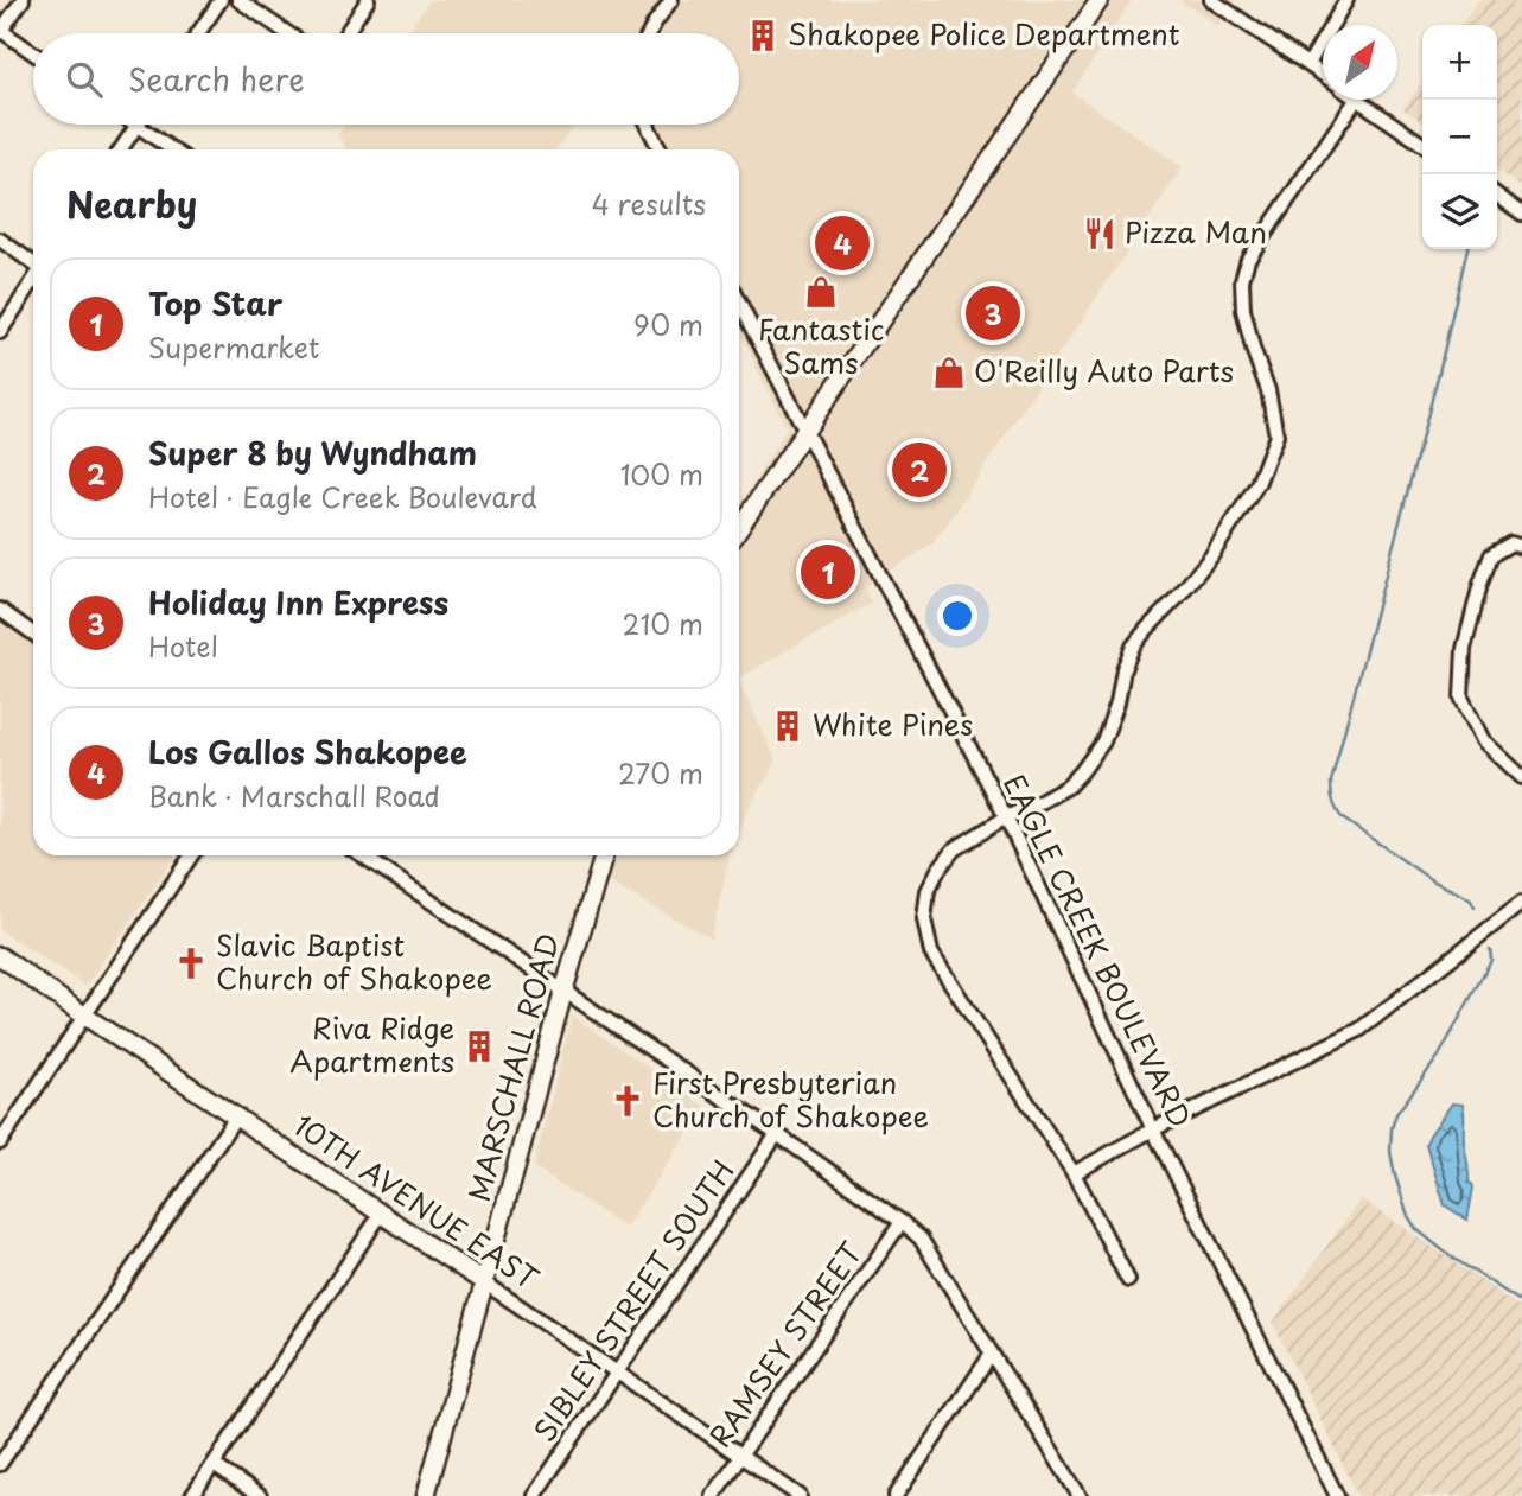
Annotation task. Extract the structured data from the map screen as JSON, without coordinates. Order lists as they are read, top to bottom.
{
  "streets": {
    "main road": ["MARSCHALL ROAD", "10TH AVENUE EAST"],
    "street": ["EAGLE CREEK BOULEVARD", "SIBLEY STREET SOUTH", "RAMSEY STREET"]
  },
  "crossings": [
    ["MARSCHALL ROAD", "10TH AVENUE EAST"],
    ["10TH AVENUE EAST", "SIBLEY STREET SOUTH"],
    ["10TH AVENUE EAST", "RAMSEY STREET"]
  ],
  "places": {
    "building": ["Shakopee Police Department", "White Pines", "Riva Ridge Apartments"],
    "restaurant": ["Pizza Man"],
    "shop": ["Fantastic Sams", "O'Reilly Auto Parts"],
    "church": ["Slavic Baptist Church of Shakopee", "First Presbyterian Church of Shakopee"]
  },
  "north": "top right",
  "page": {
    "map_buttons": ["+", "−"],
    "search": "Search here",
    "heading": ["Nearby", "4 results"],
    "pins": [
      "4",
      "3",
      "2",
      "1"
    ],
    "list": [
      {
        "mark": "1",
        "name": "Top Star",
        "note": "Supermarket",
        "value": "90 m"
      },
      {
        "mark": "2",
        "name": "Super 8 by Wyndham",
        "note": "Hotel · Eagle Creek Boulevard",
        "value": "100 m"
      },
      {
        "mark": "3",
        "name": "Holiday Inn Express",
        "note": "Hotel",
        "value": "210 m"
      },
      {
        "mark": "4",
        "name": "Los Gallos Shakopee",
        "note": "Bank · Marschall Road",
        "value": "270 m"
      }
    ]
  }
}
